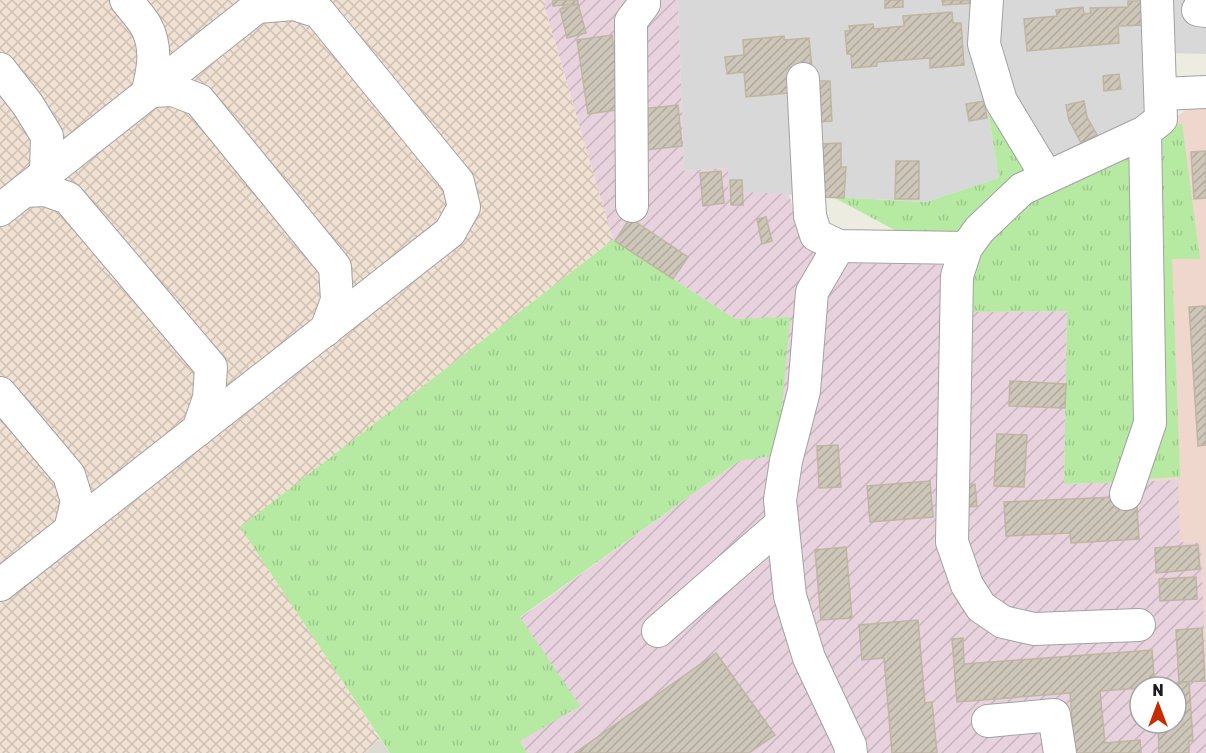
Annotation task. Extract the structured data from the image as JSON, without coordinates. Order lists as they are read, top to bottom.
{
  "north": "top"
}
